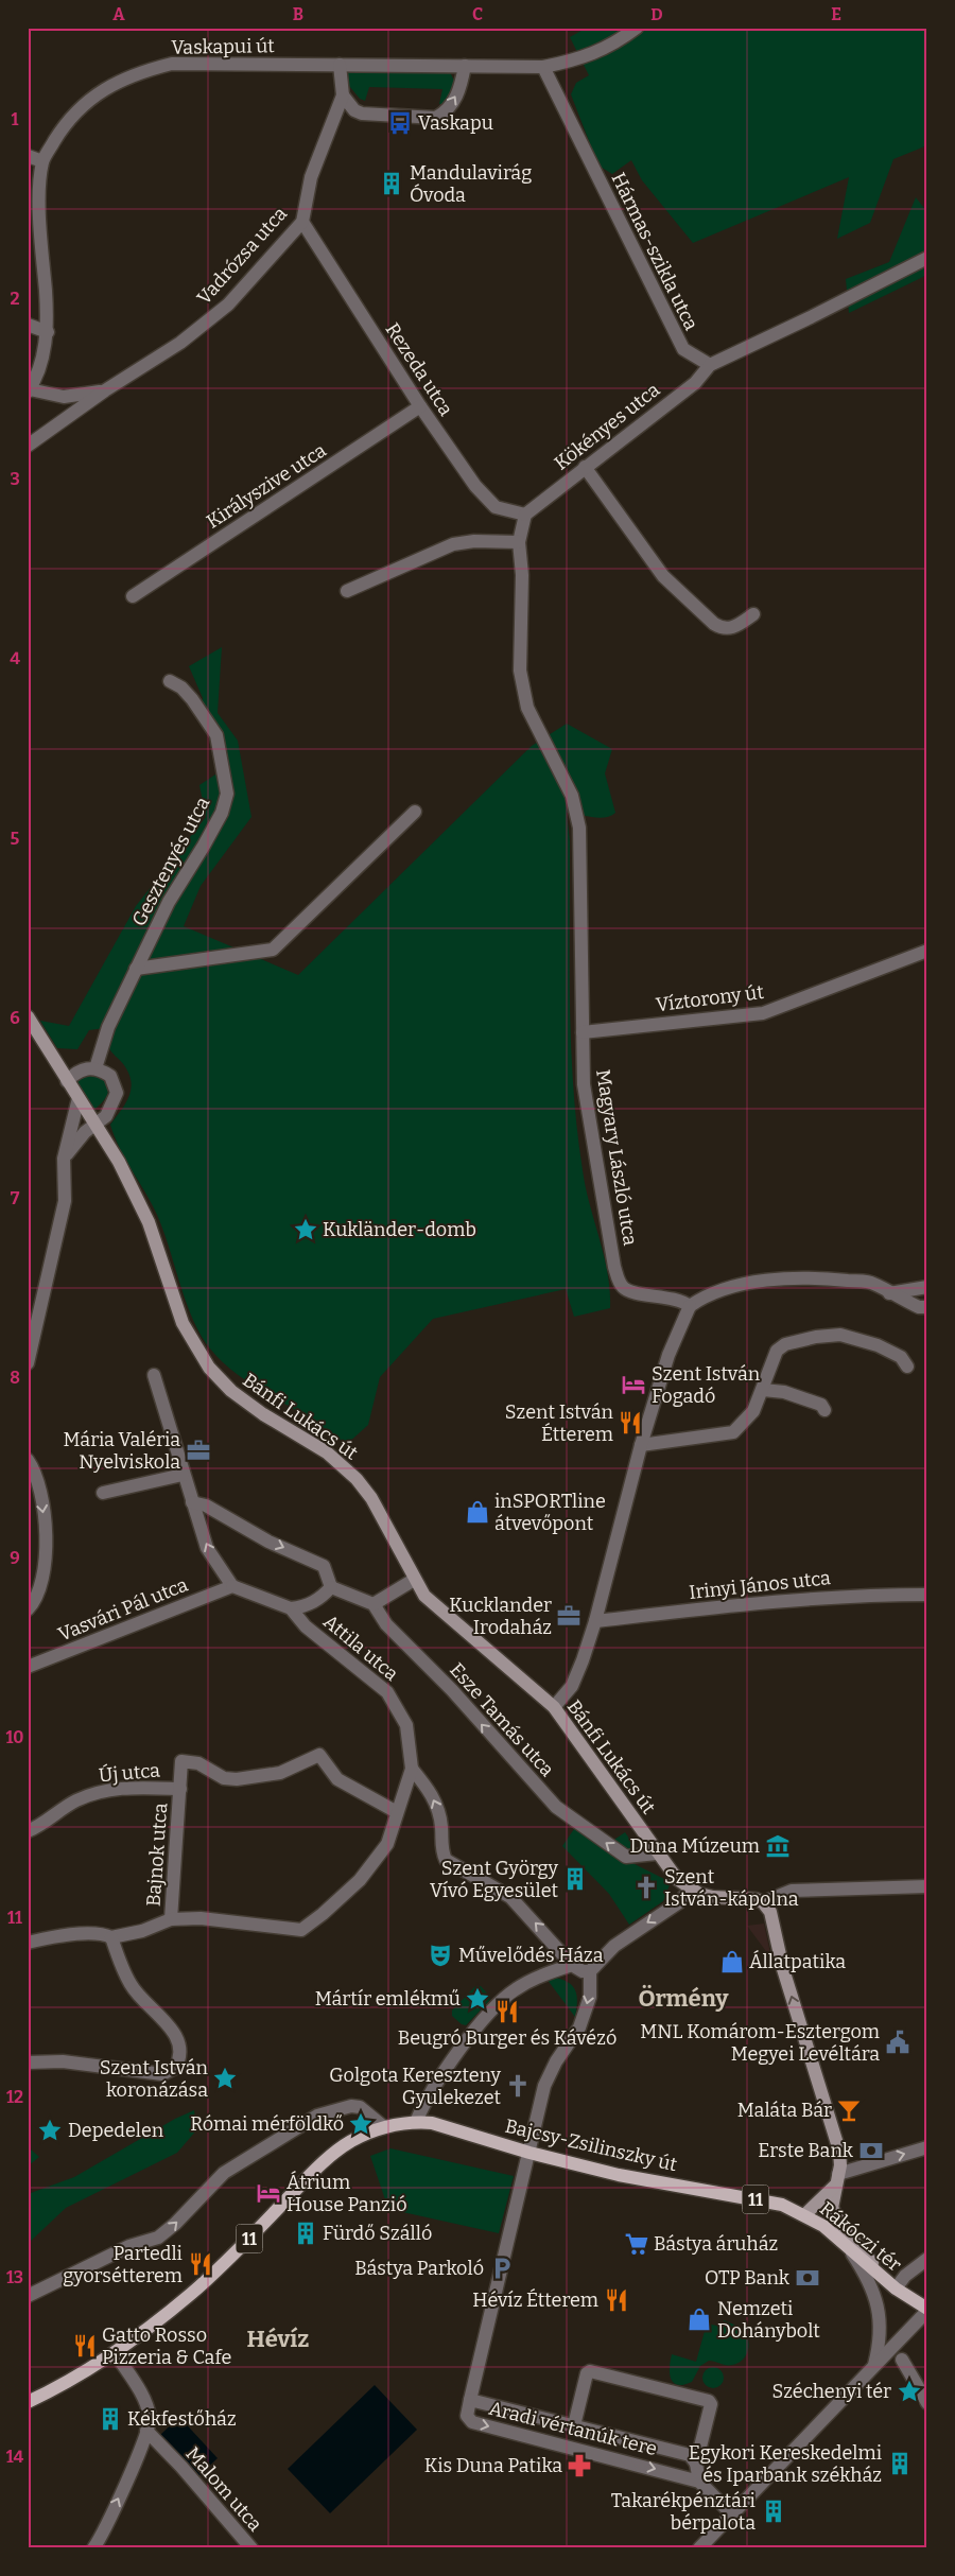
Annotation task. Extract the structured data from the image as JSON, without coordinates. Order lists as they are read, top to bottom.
{
  "streets": {
    "main road": [
      "Bánfi Lukács út",
      "Bajcsy-Zsilinszky út",
      "11",
      "Rákóczi tér"
    ],
    "street": [
      "Vaskapui út",
      "Hármas-szikla utca",
      "Vadrózsa utca",
      "Rezeda utca",
      "Kökényes utca",
      "Királyszive utca",
      "Gesztenyés utca",
      "Víztorony út",
      "Magyary László utca",
      "Irinyi János utca",
      "Vasvári Pál utca",
      "Attila utca",
      "Esze Tamás utca",
      "Új utca",
      "Bajnok utca",
      "Aradi vértanúk tere",
      "Malom utca"
    ]
  },
  "crossings": [
    ["Vaskapui út", "Hármas-szikla utca"],
    ["Vaskapui út", "Vadrózsa utca"],
    ["Hármas-szikla utca", "Kökényes utca"],
    ["Vadrózsa utca", "Rezeda utca"],
    ["Rezeda utca", "Kökényes utca"],
    ["Rezeda utca", "Királyszive utca"],
    ["Rezeda utca", "Magyary László utca"],
    ["Kökényes utca", "Magyary László utca"],
    ["Víztorony út", "Magyary László utca"],
    ["Bánfi Lukács út", "Esze Tamás utca"],
    ["Vasvári Pál utca", "Attila utca"],
    ["Attila utca", "Bajnok utca"],
    ["Új utca", "Bajnok utca"],
    ["Bajcsy-Zsilinszky út", "Rákóczi tér"]
  ],
  "districts": ["Örmény", "Hévíz"],
  "places": {
    "bus stop": ["Vaskapu"],
    "building": [
      "Mandulavirág Óvoda",
      "Szent György Vívó Egyesület",
      "Fürdő Szálló",
      "Kékfestőház",
      "Egykori Kereskedelmi és Iparbank székház",
      "Takarékpénztári bérpalota"
    ],
    "place": [
      "Kukländer-domb",
      "Mártír emlékmű",
      "Szent István koronázása",
      "Római mérföldkő",
      "Depedelen",
      "Széchenyi tér"
    ],
    "hotel": ["Szent István Fogadó", "Átrium House Panzió"],
    "restaurant": [
      "Szent István Étterem",
      "Beugró Burger és Kávézó",
      "Partedli gyorsétterem",
      "Hévíz Étterem",
      "Gatto Rosso Pizzeria & Cafe"
    ],
    "office": ["Mária Valéria Nyelviskola", "Kucklander Irodaház"],
    "shop": ["inSPORTline átvevőpont", "Állatpatika", "Nemzeti Dohánybolt"],
    "museum": ["Duna Múzeum"],
    "church": ["Szent István-kápolna", "Golgota Kereszteny Gyulekezet"],
    "theatre": ["Művelődés Háza"],
    "public building": ["MNL Komárom-Esztergom Megyei Levéltára"],
    "bar": ["Maláta Bár"],
    "bank": ["Erste Bank", "OTP Bank"],
    "supermarket": ["Bástya áruház"],
    "parking": ["Bástya Parkoló"],
    "pharmacy": ["Kis Duna Patika"]
  },
  "grid": {
    "columns": [
      "A",
      "B",
      "C",
      "D",
      "E"
    ],
    "rows": [
      "1",
      "2",
      "3",
      "4",
      "5",
      "6",
      "7",
      "8",
      "9",
      "10",
      "11",
      "12",
      "13",
      "14"
    ]
  }
}
